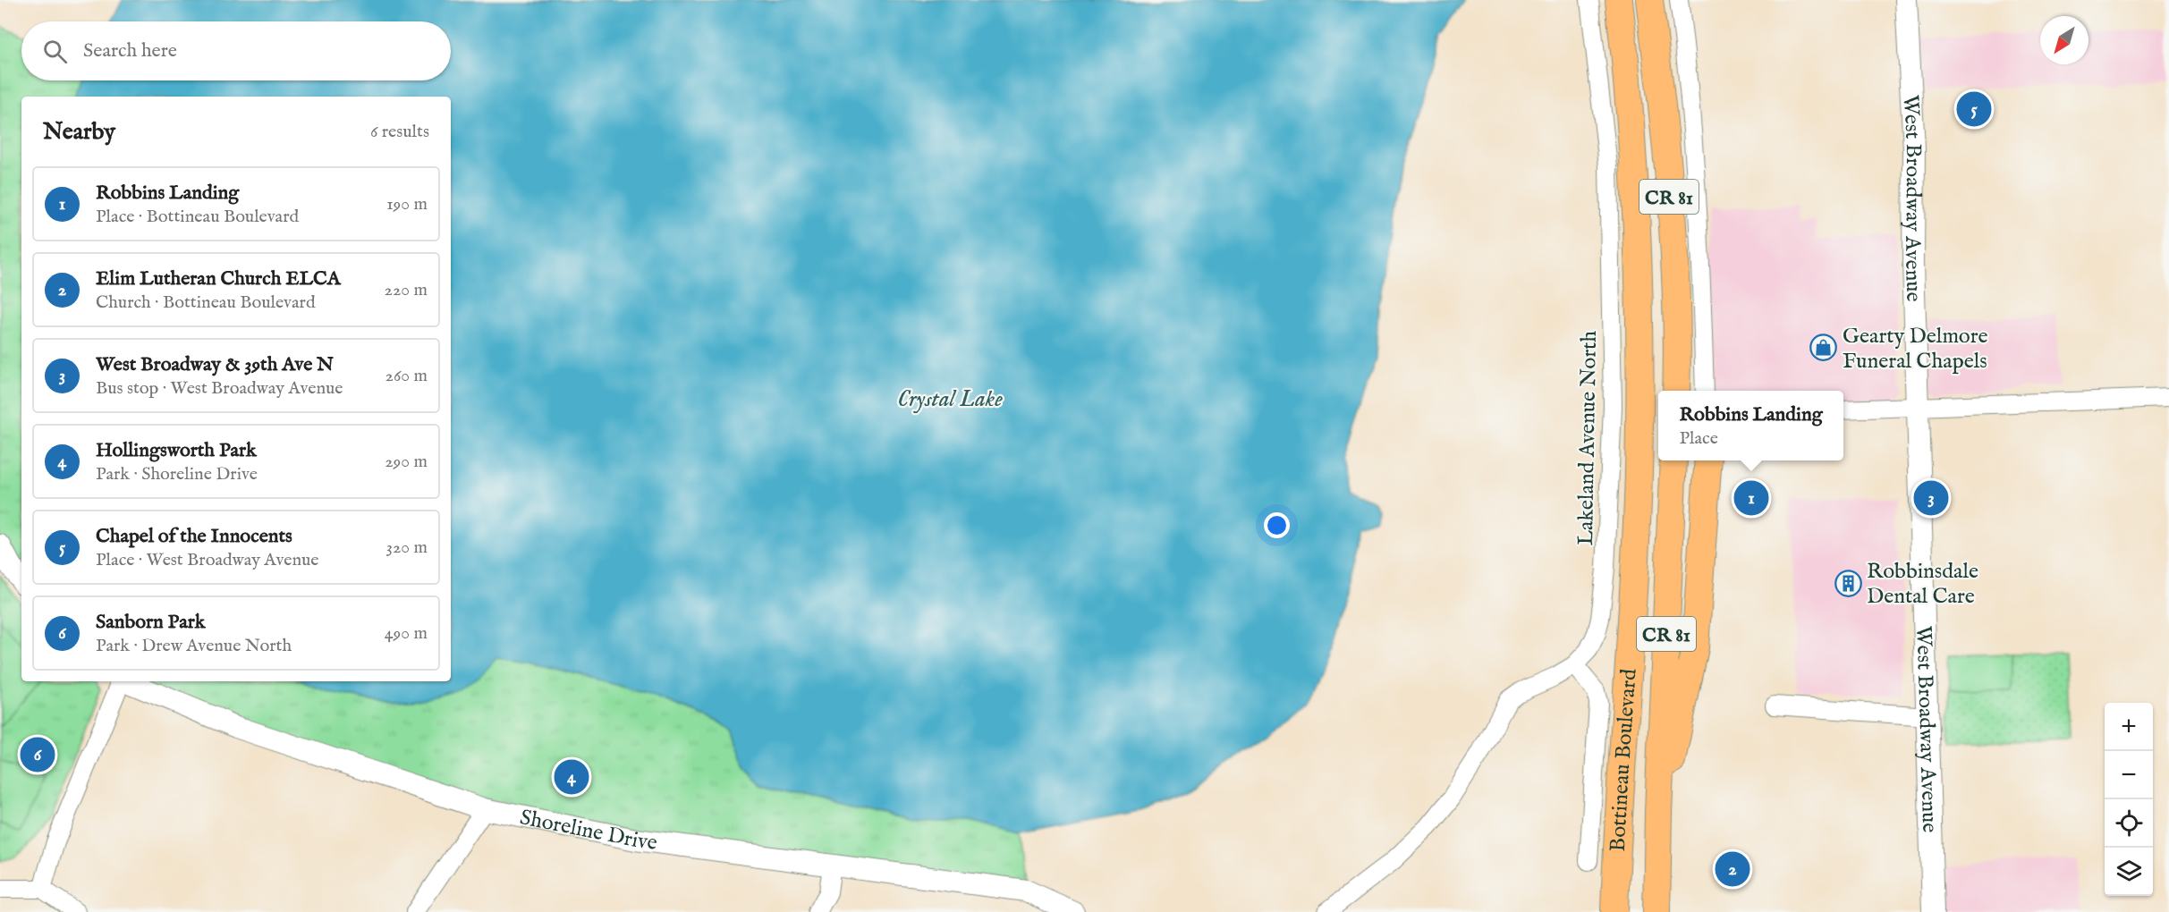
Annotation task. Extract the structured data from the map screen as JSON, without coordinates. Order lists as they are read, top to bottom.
{
  "streets": {
    "main road": ["CR 81", "Bottineau Boulevard"],
    "street": ["West Broadway Avenue", "Lakeland Avenue North", "Shoreline Drive"]
  },
  "water": ["Crystal Lake"],
  "places": {
    "shop": ["Gearty Delmore Funeral Chapels"],
    "building": ["Robbinsdale Dental Care"]
  },
  "north": "bottom left",
  "page": {
    "search": "Search here",
    "pins": [
      "5",
      "1",
      "3",
      "6",
      "4",
      "2"
    ],
    "heading": ["Nearby", "6 results"],
    "list": [
      {
        "mark": "1",
        "name": "Robbins Landing",
        "note": "Place · Bottineau Boulevard",
        "value": "190 m"
      },
      {
        "mark": "2",
        "name": "Elim Lutheran Church ELCA",
        "note": "Church · Bottineau Boulevard",
        "value": "220 m"
      },
      {
        "mark": "3",
        "name": "West Broadway & 39th Ave N",
        "note": "Bus stop · West Broadway Avenue",
        "value": "260 m"
      },
      {
        "mark": "4",
        "name": "Hollingsworth Park",
        "note": "Park · Shoreline Drive",
        "value": "290 m"
      },
      {
        "mark": "5",
        "name": "Chapel of the Innocents",
        "note": "Place · West Broadway Avenue",
        "value": "320 m"
      },
      {
        "mark": "6",
        "name": "Sanborn Park",
        "note": "Park · Drew Avenue North",
        "value": "490 m"
      }
    ],
    "popup": ["Robbins Landing", "Place"],
    "map_buttons": ["+", "−"]
  }
}
